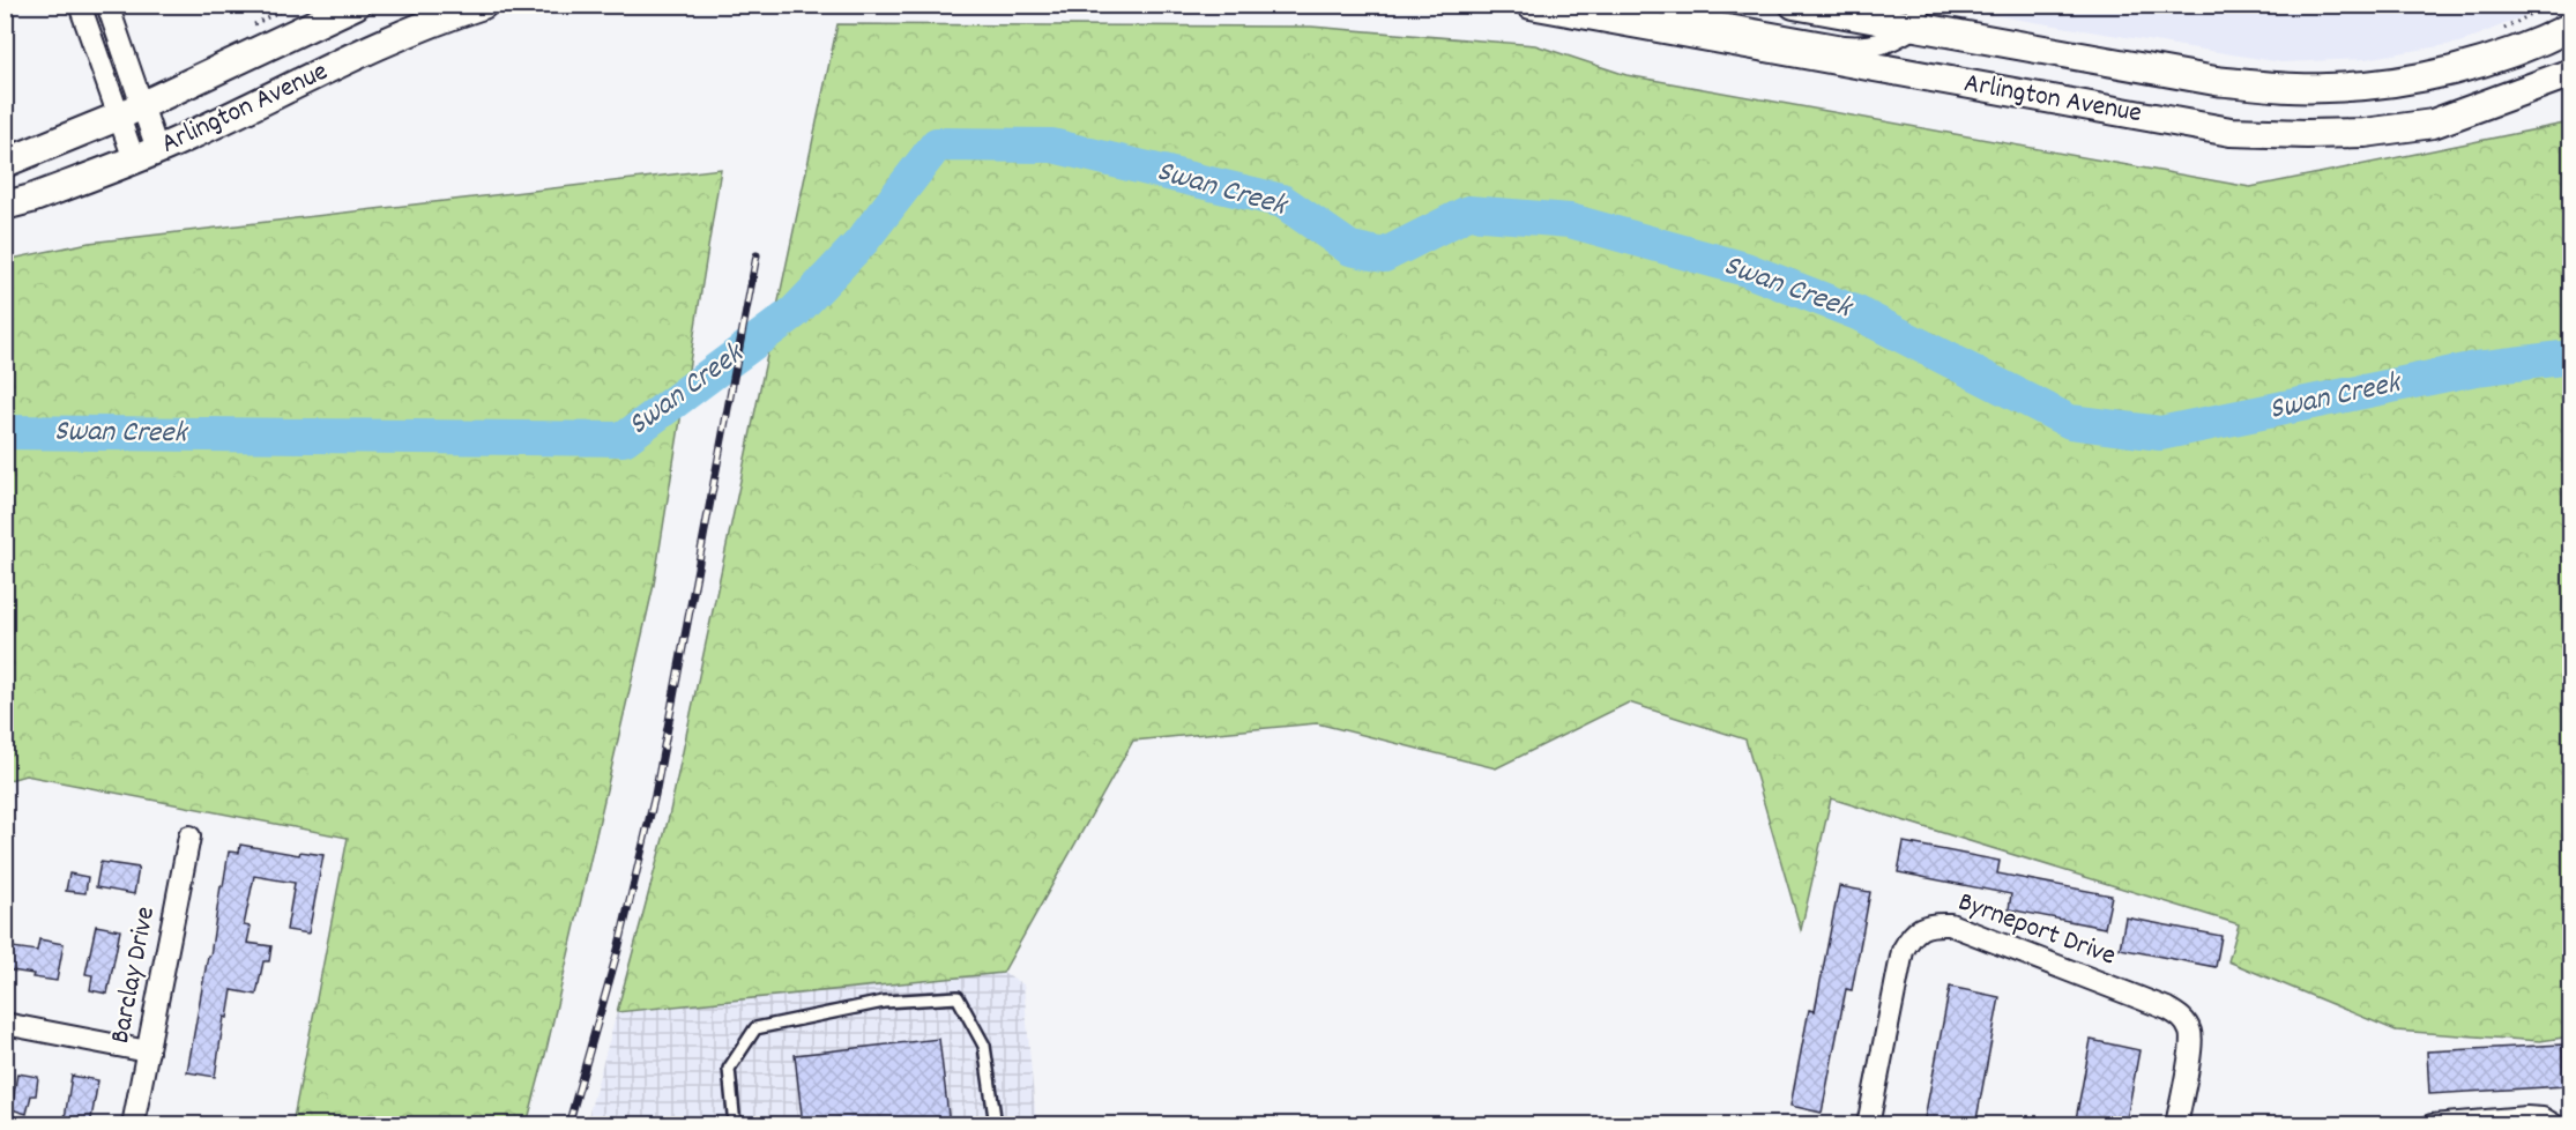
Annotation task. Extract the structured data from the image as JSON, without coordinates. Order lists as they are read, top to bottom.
{
  "streets": {
    "street": ["Arlington Avenue", "Byrneport Drive", "Barclay Drive"]
  },
  "water": ["Swan Creek"]
}
